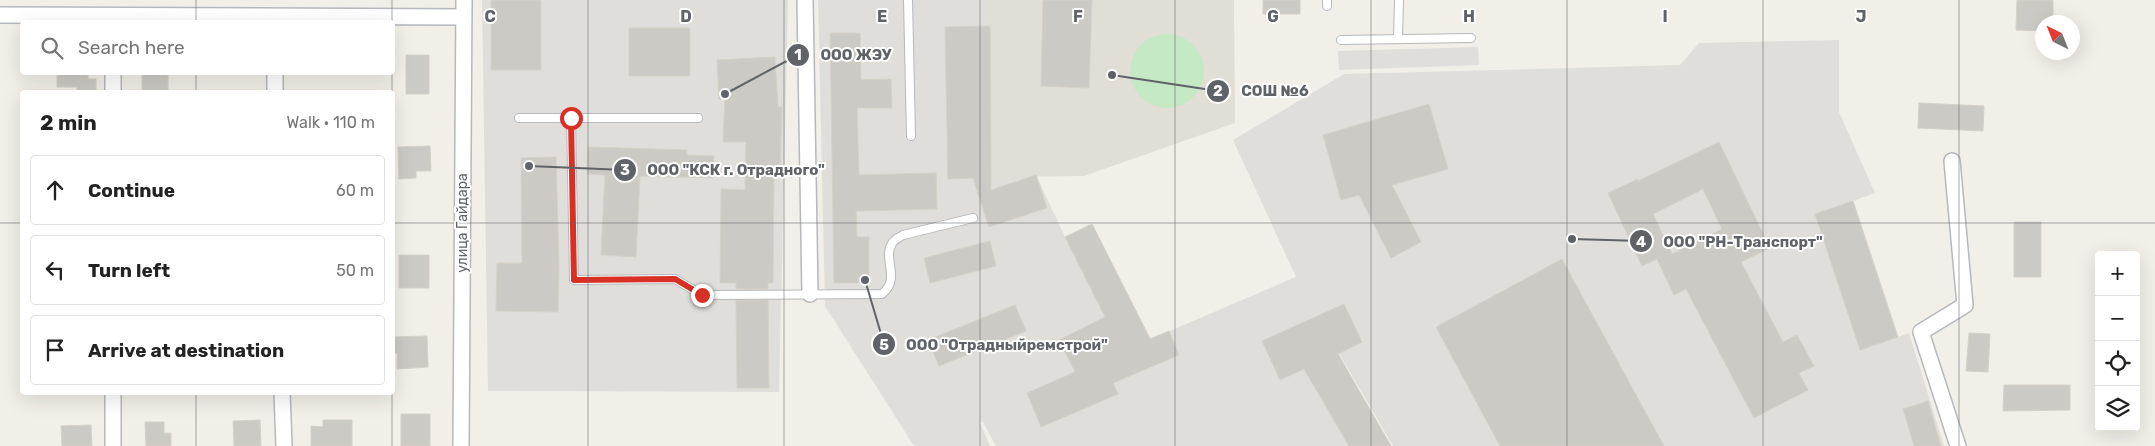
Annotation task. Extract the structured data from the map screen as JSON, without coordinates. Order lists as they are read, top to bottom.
{
  "streets": {
    "street": ["улица Гайдара"]
  },
  "places": [
    "СОШ №6",
    "ООО ЖЭУ",
    "ООО \"КСК г. Отрадного\"",
    "ООО \"РН-Транспорт\"",
    "ООО \"Отрадныйремстрой\""
  ],
  "north": "top left",
  "page": {
    "search": "Search here",
    "heading": ["2 min", "Walk · 110 m"],
    "list": [
      ["Continue", "60 m"],
      ["Turn left", "50 m"],
      "Arrive at destination"
    ],
    "map_buttons": ["+", "−"]
  },
  "grid": {
    "columns": [
      "C",
      "D",
      "E",
      "F",
      "G",
      "H",
      "I",
      "J"
    ]
  }
}
